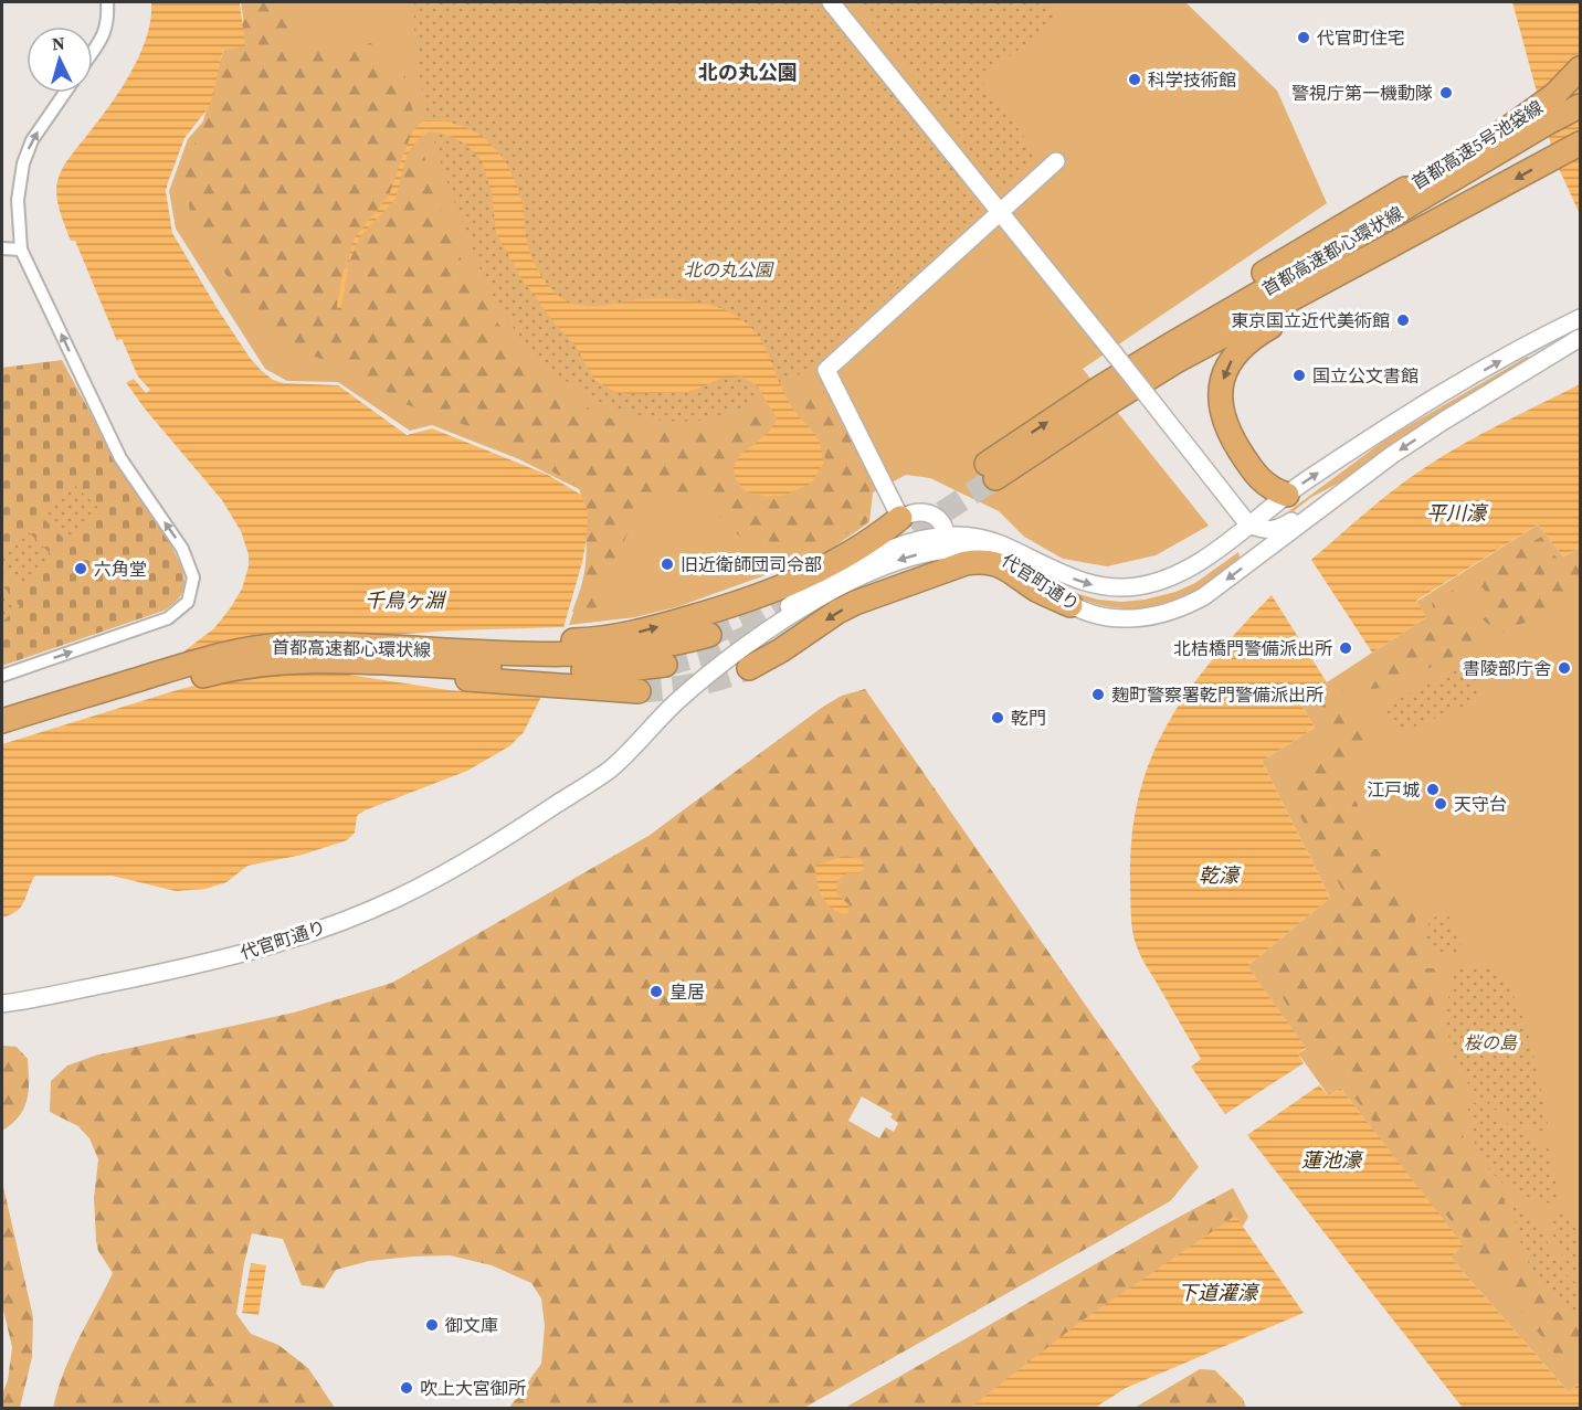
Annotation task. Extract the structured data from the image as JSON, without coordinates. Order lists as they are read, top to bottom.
{
  "streets": {
    "highway": ["首都高速5号池袋線", "首都高速都心環状線"],
    "street": ["代官町通り"]
  },
  "crossings": [
    ["首都高速5号池袋線", "首都高速都心環状線"]
  ],
  "districts": ["北の丸公園"],
  "water": [
    "平川濠",
    "千鳥ヶ淵",
    "乾濠",
    "蓮池濠",
    "下道灌濠"
  ],
  "parks": ["北の丸公園", "桜の島"],
  "places": [
    "代官町住宅",
    "科学技術館",
    "警視庁第一機動隊",
    "東京国立近代美術館",
    "国立公文書館",
    "旧近衛師団司令部",
    "六角堂",
    "北桔橋門警備派出所",
    "書陵部庁舎",
    "麹町警察署乾門警備派出所",
    "乾門",
    "江戸城",
    "天守台",
    "皇居",
    "御文庫",
    "吹上大宮御所"
  ],
  "north": "top"
}
